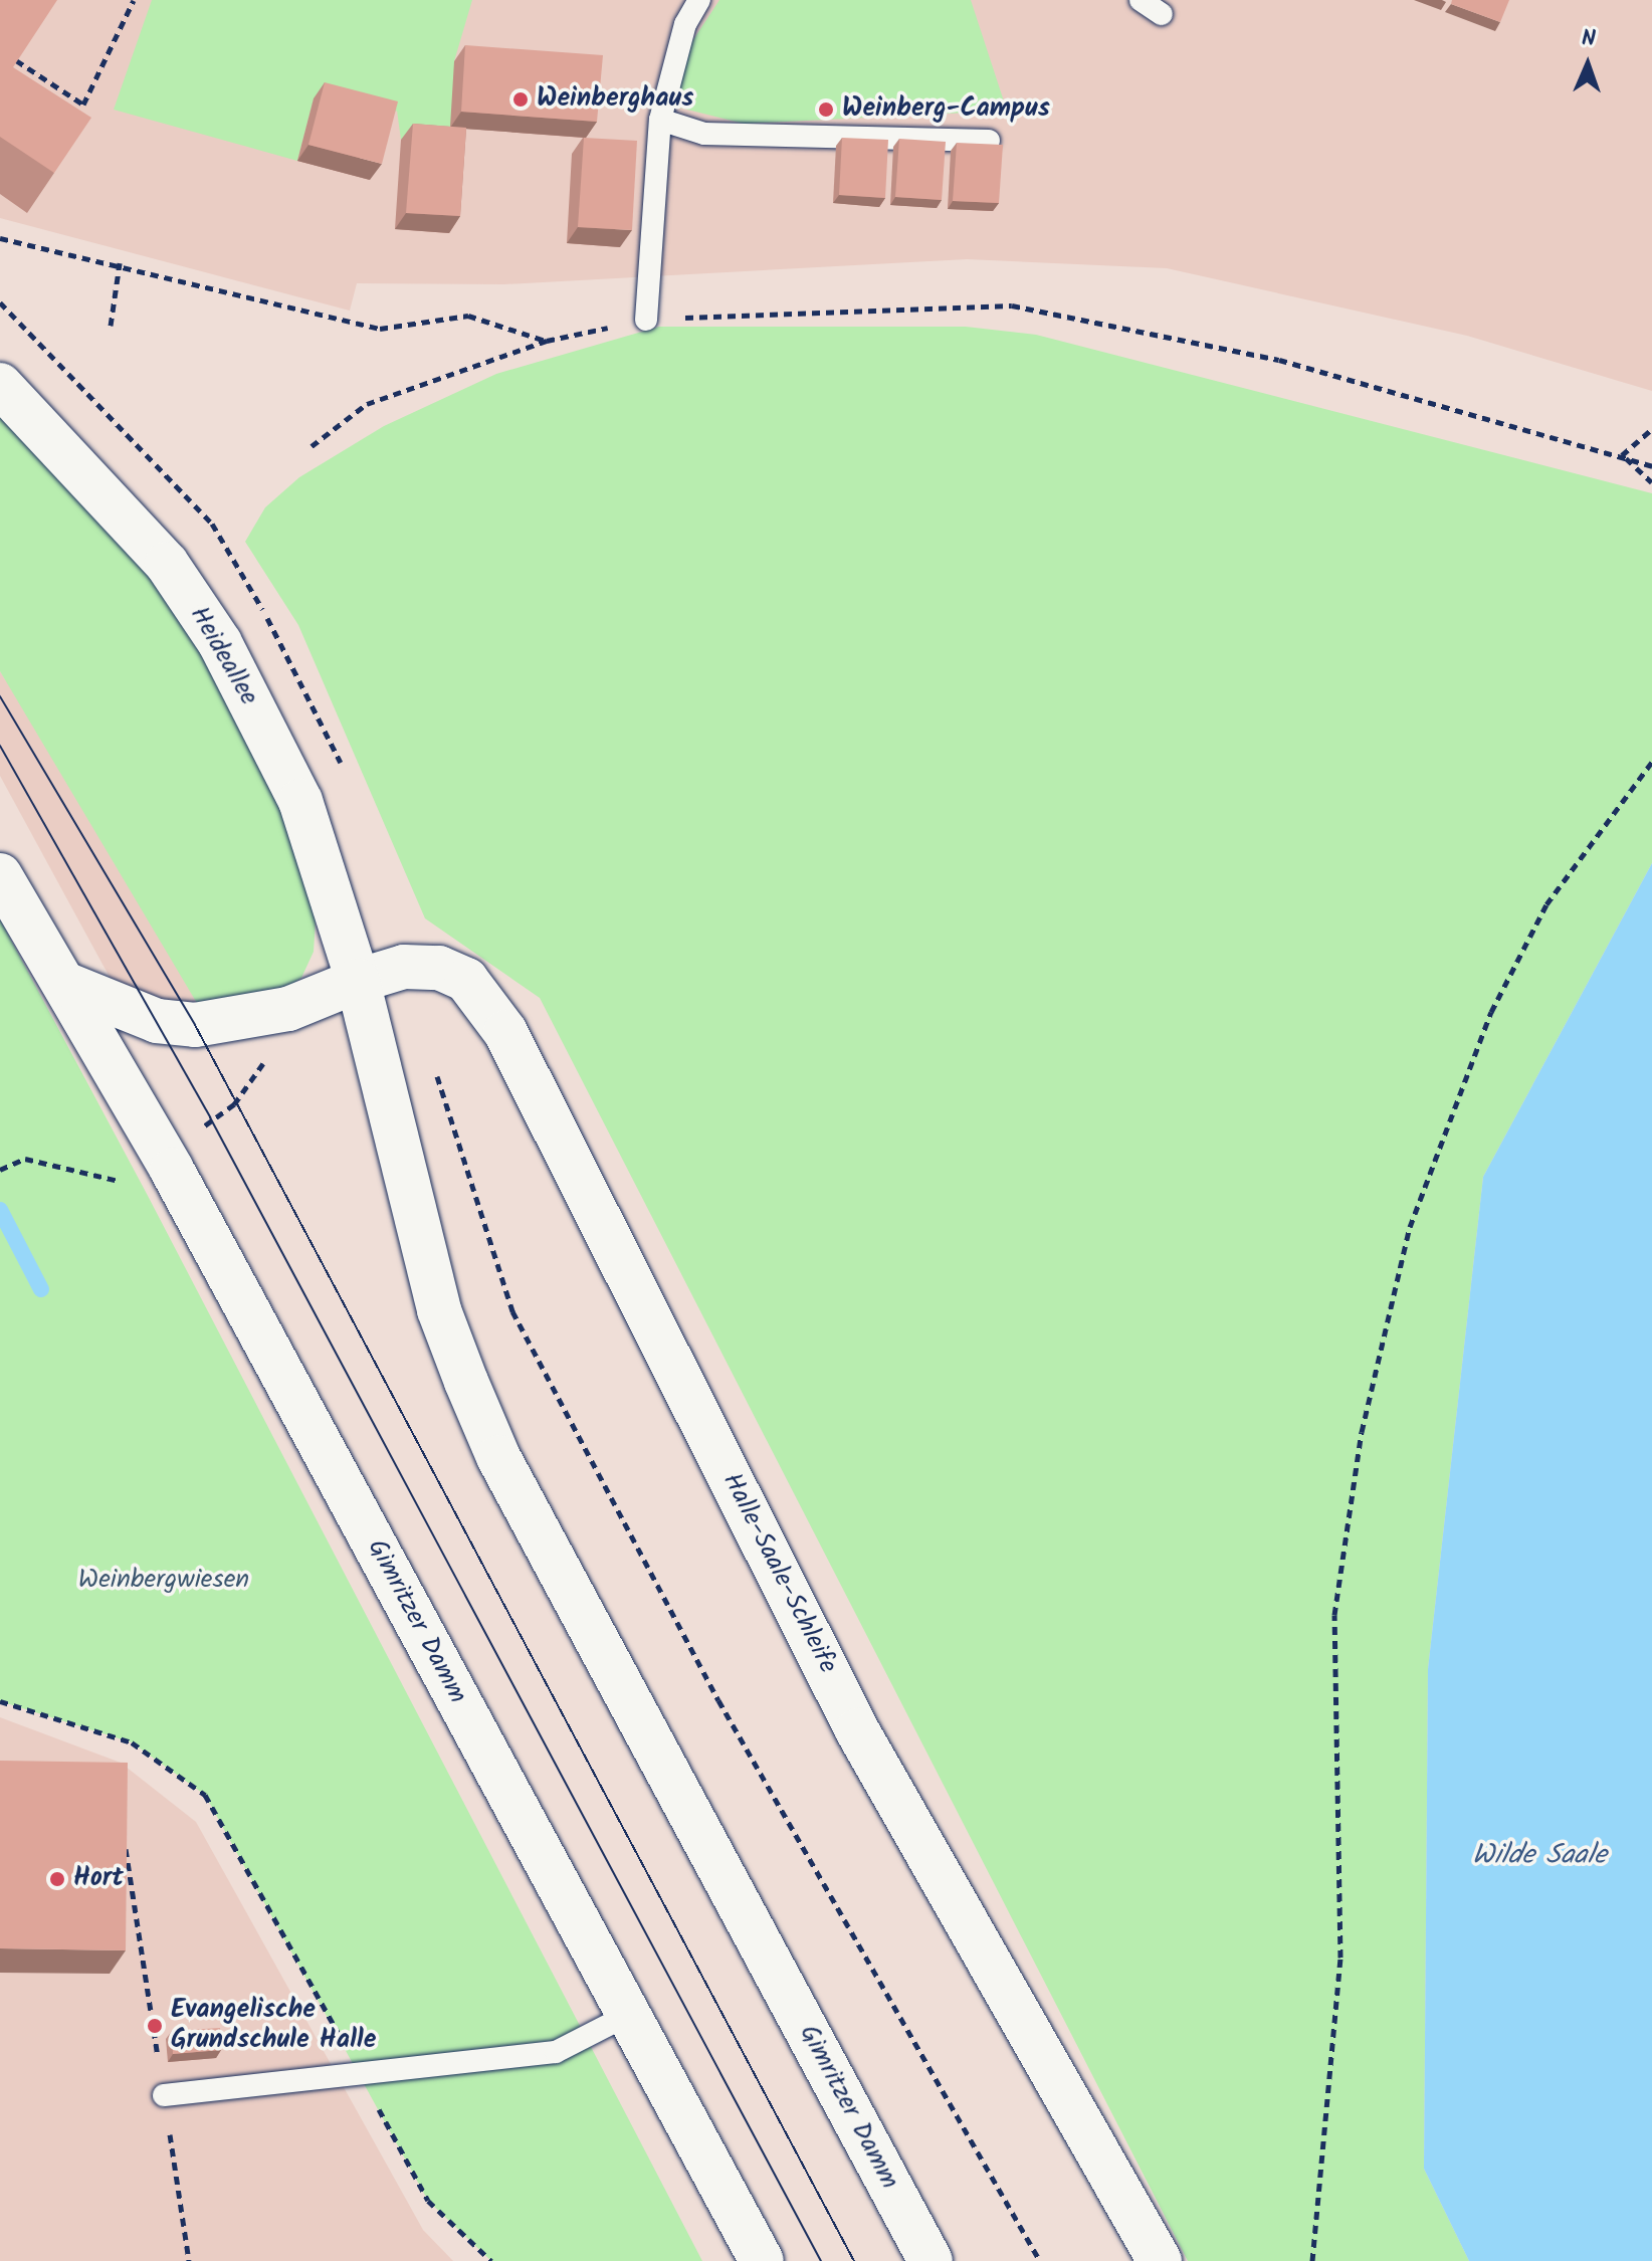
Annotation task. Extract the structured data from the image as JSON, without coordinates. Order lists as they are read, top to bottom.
{
  "streets": {
    "main road": ["Heideallee", "Halle-Saale-Schleife", "Gimritzer Damm"]
  },
  "crossings": [
    ["Heideallee", "Halle-Saale-Schleife"],
    ["Heideallee", "Gimritzer Damm"],
    ["Halle-Saale-Schleife", "Gimritzer Damm"]
  ],
  "water": ["Wilde Saale"],
  "parks": ["Weinbergwiesen"],
  "places": [
    "Weinberghaus",
    "Weinberg-Campus",
    "Hort",
    "Evangelische Grundschule Halle"
  ],
  "north": "top"
}
